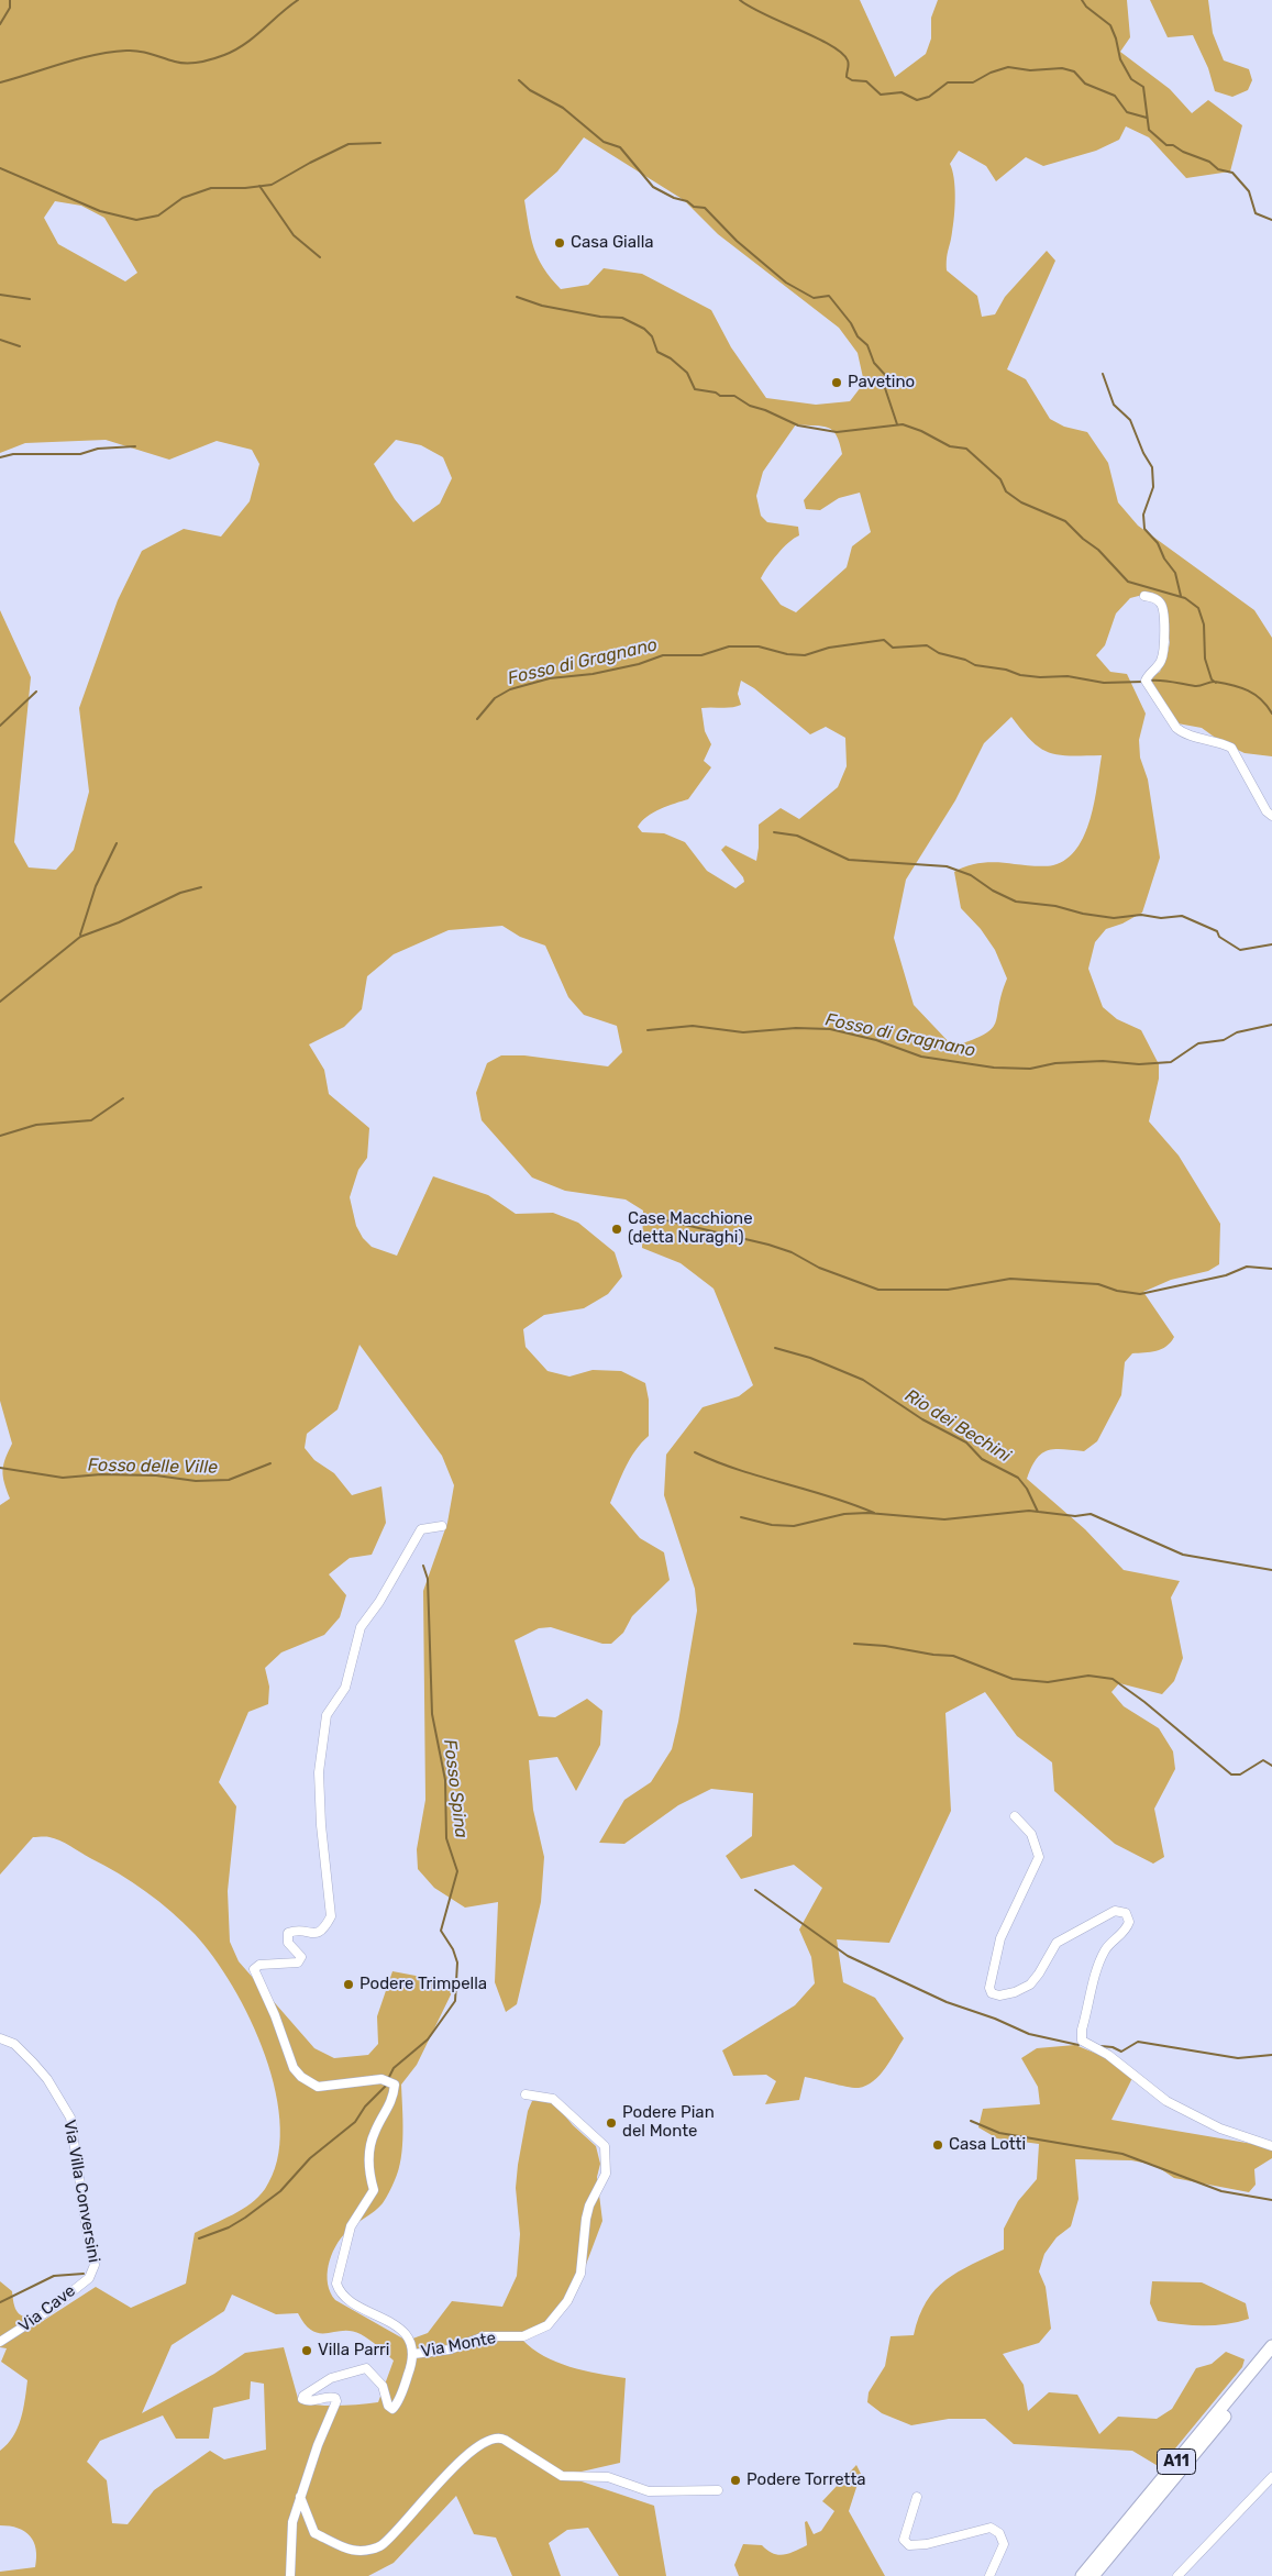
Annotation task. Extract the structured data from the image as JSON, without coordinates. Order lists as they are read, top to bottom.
{
  "streets": {
    "highway": ["A11"],
    "street": ["Via Villa Conversini", "Via Cave", "Via Monte"]
  },
  "crossings": [
    ["Via Villa Conversini", "Via Cave"]
  ],
  "water": [
    "Fosso di Gragnano",
    "Rio dei Bechini",
    "Fosso delle Ville",
    "Fosso Spina"
  ],
  "places": [
    "Casa Gialla",
    "Pavetino",
    "Case Macchione (detta Nuraghi)",
    "Podere Trimpella",
    "Podere Pian del Monte",
    "Casa Lotti",
    "Villa Parri",
    "Podere Torretta"
  ]
}
